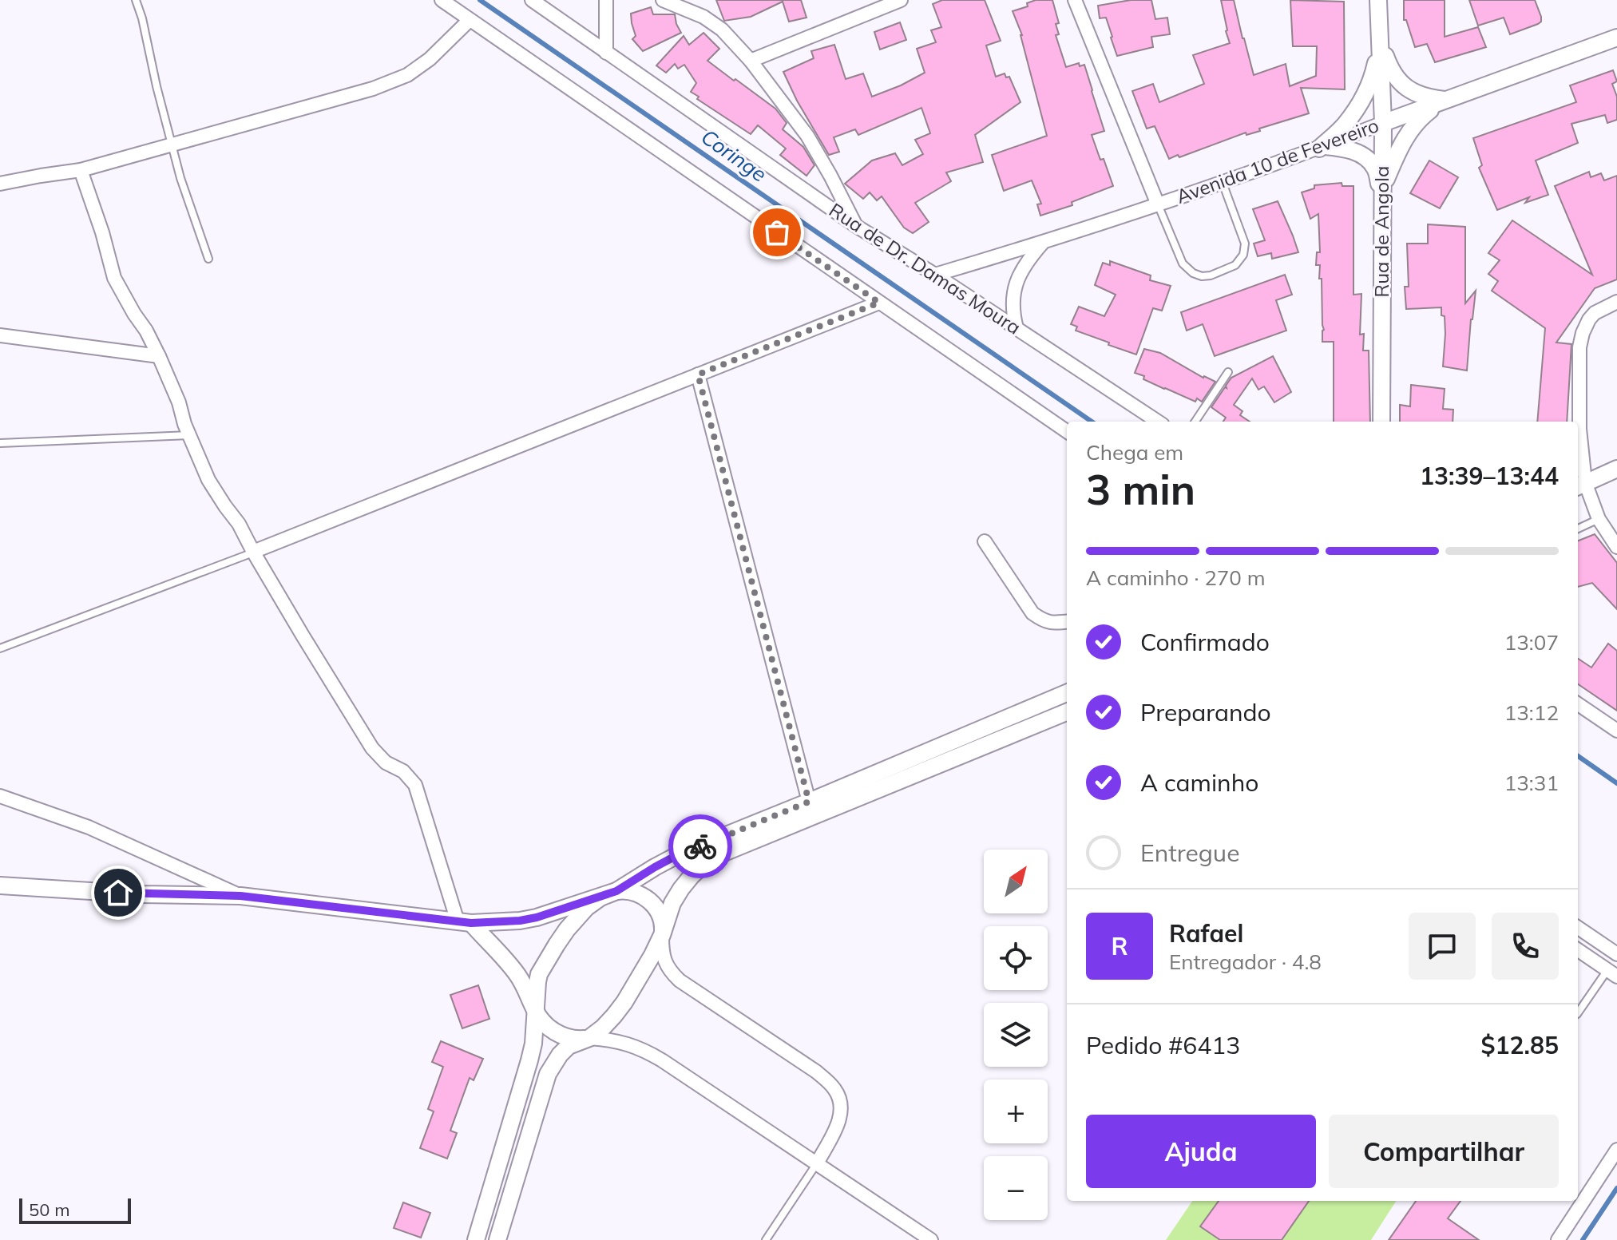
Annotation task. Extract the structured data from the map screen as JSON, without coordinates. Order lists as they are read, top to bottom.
{
  "streets": {
    "street": ["Avenida 10 de Fevereiro", "Rua de Angola", "Rua de Dr. Damas Moura"]
  },
  "crossings": [
    ["Avenida 10 de Fevereiro", "Rua de Angola"],
    ["Avenida 10 de Fevereiro", "Rua de Dr. Damas Moura"]
  ],
  "water": ["Coringe"],
  "scale_bar": "50 m",
  "north": "top right",
  "page": {
    "heading": ["3 min", "Chega em", "13:39–13:44"],
    "panel": [
      "Rafael",
      "Entregador · 4.8",
      "Pedido #6413",
      "$12.85"
    ],
    "bar": "A caminho · 270 m",
    "list": [
      ["Confirmado", "13:07"],
      ["Preparando", "13:12"],
      ["A caminho", "13:31"],
      "Entregue"
    ],
    "map_buttons": ["+", "−"],
    "round": "R",
    "buttons": ["Ajuda", "Compartilhar"],
    "scale": "50 m"
  }
}
